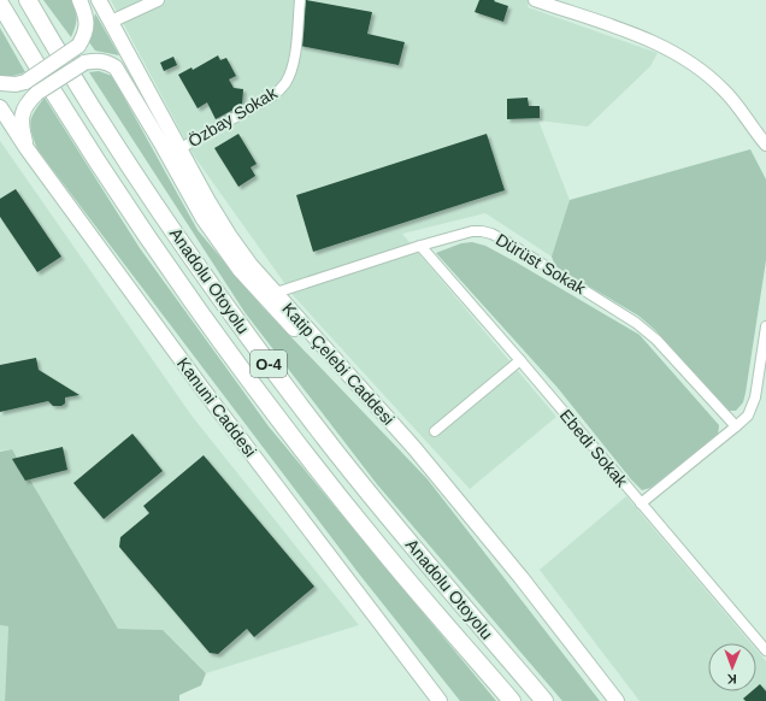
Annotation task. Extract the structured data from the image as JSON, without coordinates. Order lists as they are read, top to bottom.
{
  "streets": {
    "highway": ["Anadolu Otoyolu", "O-4"],
    "main road": ["Katip Çelebi Caddesi", "Kanuni Caddesi"],
    "street": ["Özbay Sokak", "Dürüst Sokak", "Ebedi Sokak"]
  },
  "crossings": [
    ["Özbay Sokak", "Katip Çelebi Caddesi"],
    ["Dürüst Sokak", "Katip Çelebi Caddesi"],
    ["Dürüst Sokak", "Ebedi Sokak"]
  ],
  "north": "bottom"
}
